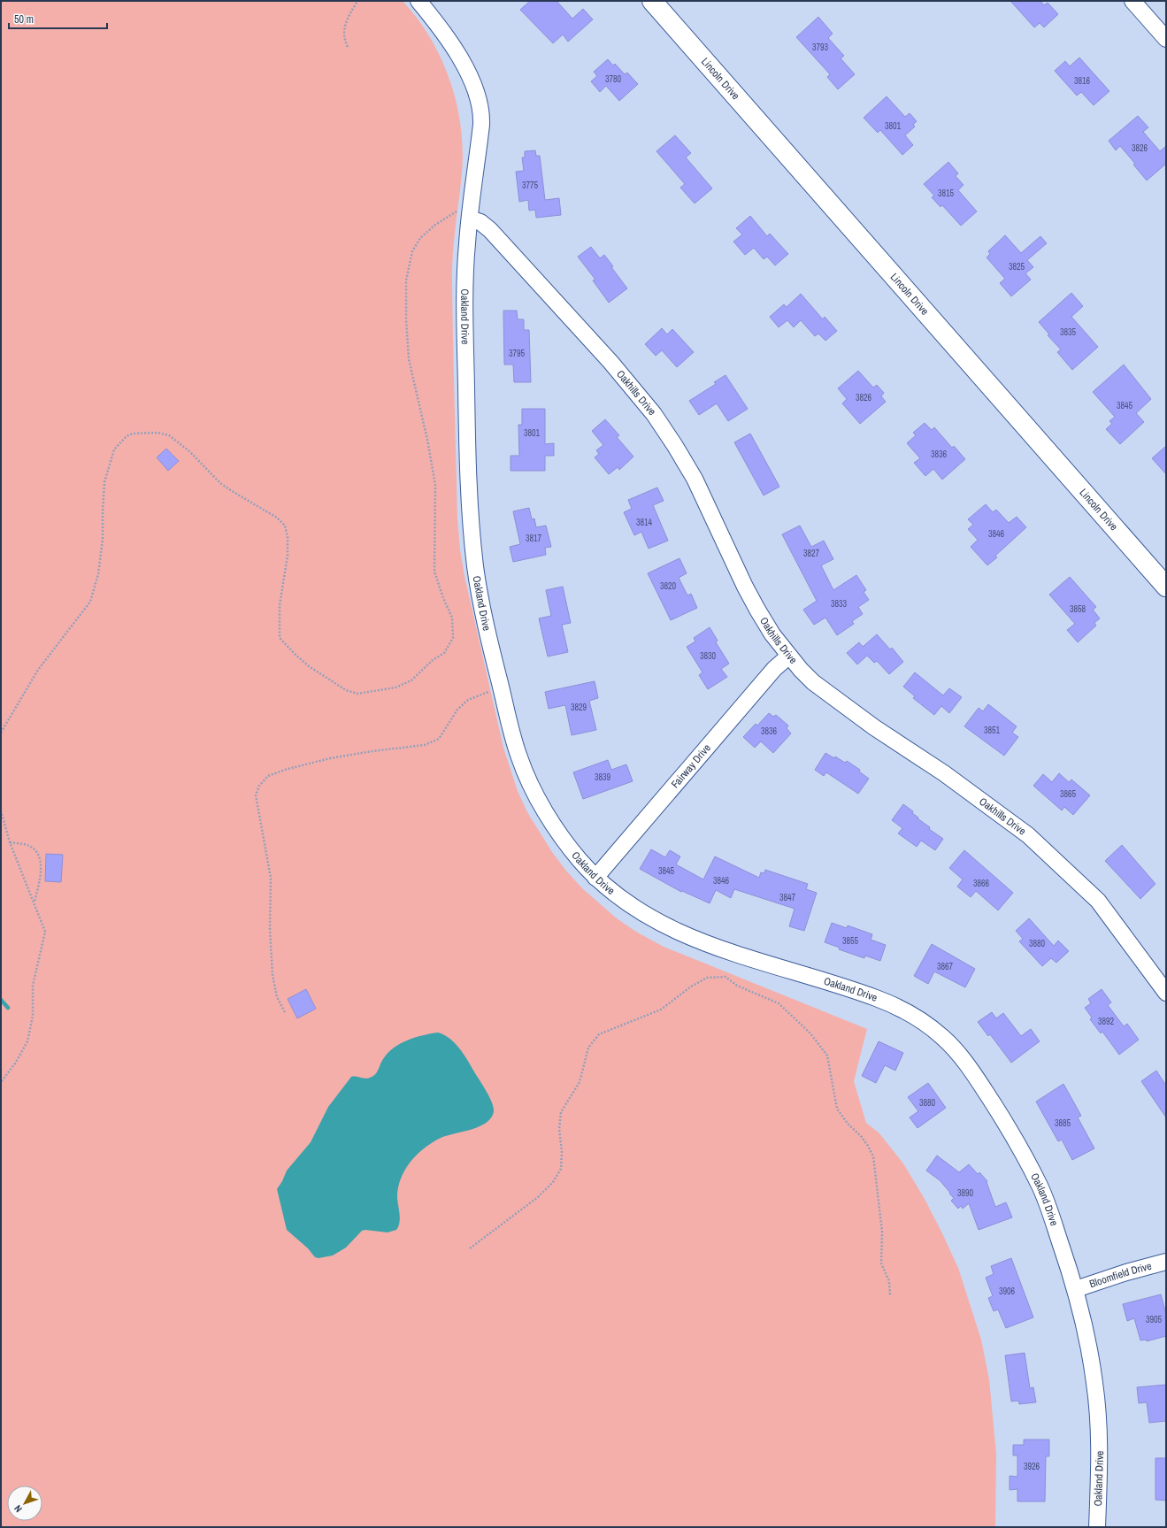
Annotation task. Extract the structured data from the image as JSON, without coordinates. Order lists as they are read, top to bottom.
{
  "streets": {
    "street": [
      "Lincoln Drive",
      "Oakland Drive",
      "Oakhills Drive",
      "Fairway Drive",
      "Bloomfield Drive"
    ]
  },
  "crossings": [
    ["Oakland Drive", "Oakhills Drive"],
    ["Oakland Drive", "Fairway Drive"],
    ["Oakland Drive", "Bloomfield Drive"],
    ["Oakhills Drive", "Fairway Drive"]
  ],
  "house_numbers": [
    "3793",
    "3780",
    "3816",
    "3801",
    "3826",
    "3775",
    "3815",
    "3825",
    "3835",
    "3795",
    "3826",
    "3845",
    "3801",
    "3836",
    "3814",
    "3846",
    "3817",
    "3827",
    "3820",
    "3833",
    "3858",
    "3830",
    "3829",
    "3851",
    "3836",
    "3839",
    "3865",
    "3845",
    "3846",
    "3866",
    "3847",
    "3855",
    "3880",
    "3867",
    "3892",
    "3880",
    "3885",
    "3890",
    "3906",
    "3905",
    "3926"
  ],
  "scale_bar": "50 m",
  "north": "bottom left"
}
